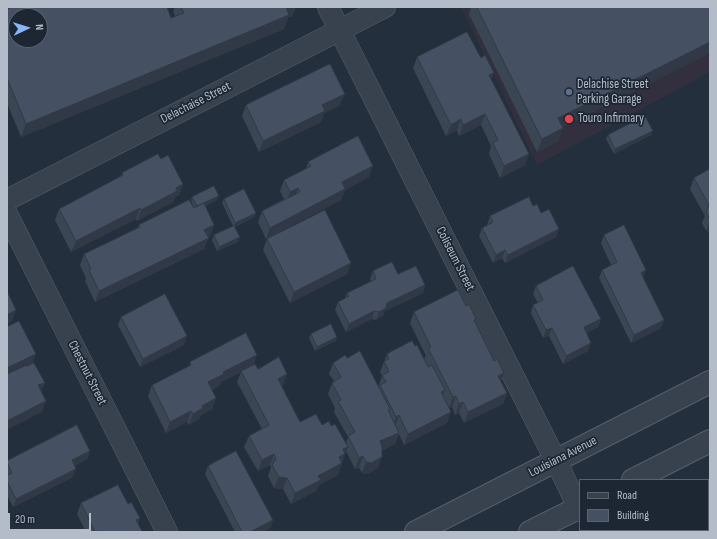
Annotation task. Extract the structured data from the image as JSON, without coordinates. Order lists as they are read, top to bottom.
{
  "streets": {
    "street": [
      "Delachaise Street",
      "Coliseum Street",
      "Chestnut Street",
      "Louisiana Avenue"
    ]
  },
  "crossings": [
    ["Delachaise Street", "Coliseum Street"],
    ["Coliseum Street", "Louisiana Avenue"]
  ],
  "places": ["Delachise Street Parking Garage", "Touro Infirmary"],
  "legend": ["Road", "Building"],
  "scale_bar": "20 m",
  "north": "right"
}
